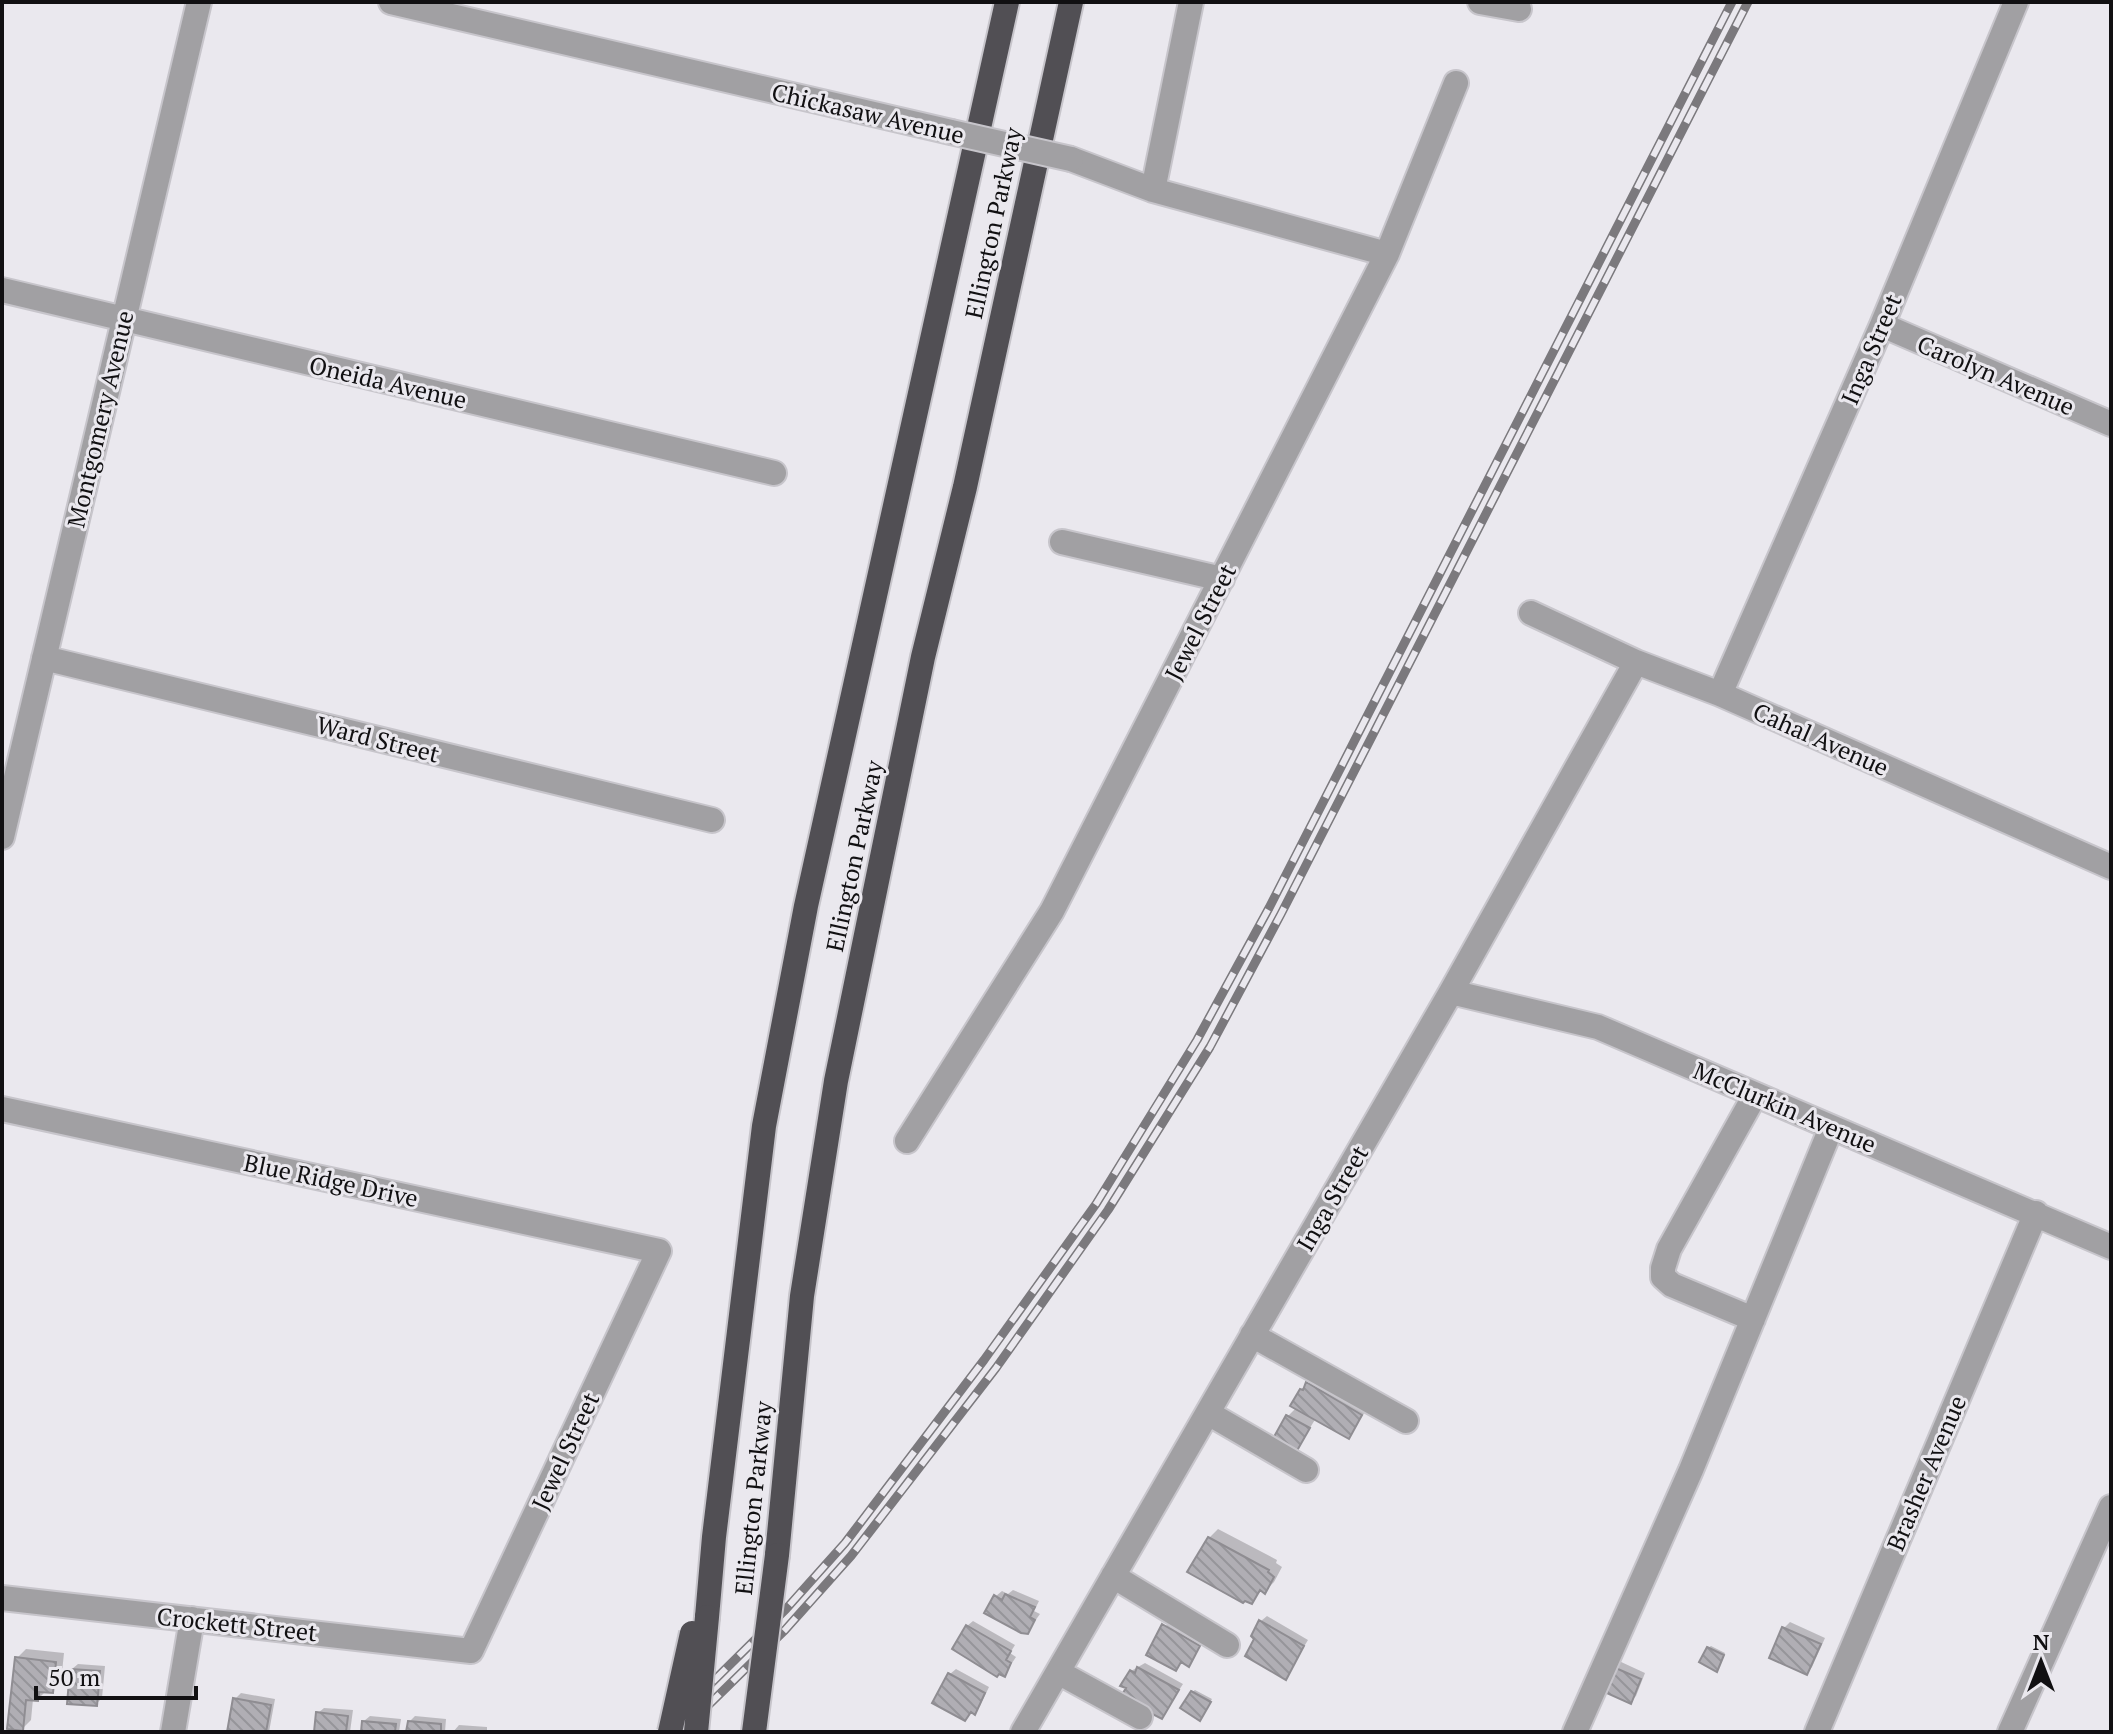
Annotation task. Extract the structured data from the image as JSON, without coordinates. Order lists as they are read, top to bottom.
{
  "streets": {
    "highway": ["Ellington Parkway"],
    "street": [
      "Chickasaw Avenue",
      "Inga Street",
      "Carolyn Avenue",
      "Oneida Avenue",
      "Montgomery Avenue",
      "Jewel Street",
      "Ward Street",
      "Cahal Avenue",
      "McClurkin Avenue",
      "Blue Ridge Drive",
      "Brasher Avenue",
      "Crockett Street"
    ]
  },
  "crossings": [
    ["Chickasaw Avenue", "Jewel Street"],
    ["Inga Street", "Carolyn Avenue"],
    ["Inga Street", "Cahal Avenue"],
    ["Inga Street", "McClurkin Avenue"],
    ["Oneida Avenue", "Montgomery Avenue"],
    ["Montgomery Avenue", "Ward Street"],
    ["Jewel Street", "Blue Ridge Drive"],
    ["Jewel Street", "Crockett Street"],
    ["McClurkin Avenue", "Brasher Avenue"]
  ],
  "scale_bar": "50 m",
  "north": "top"
}
